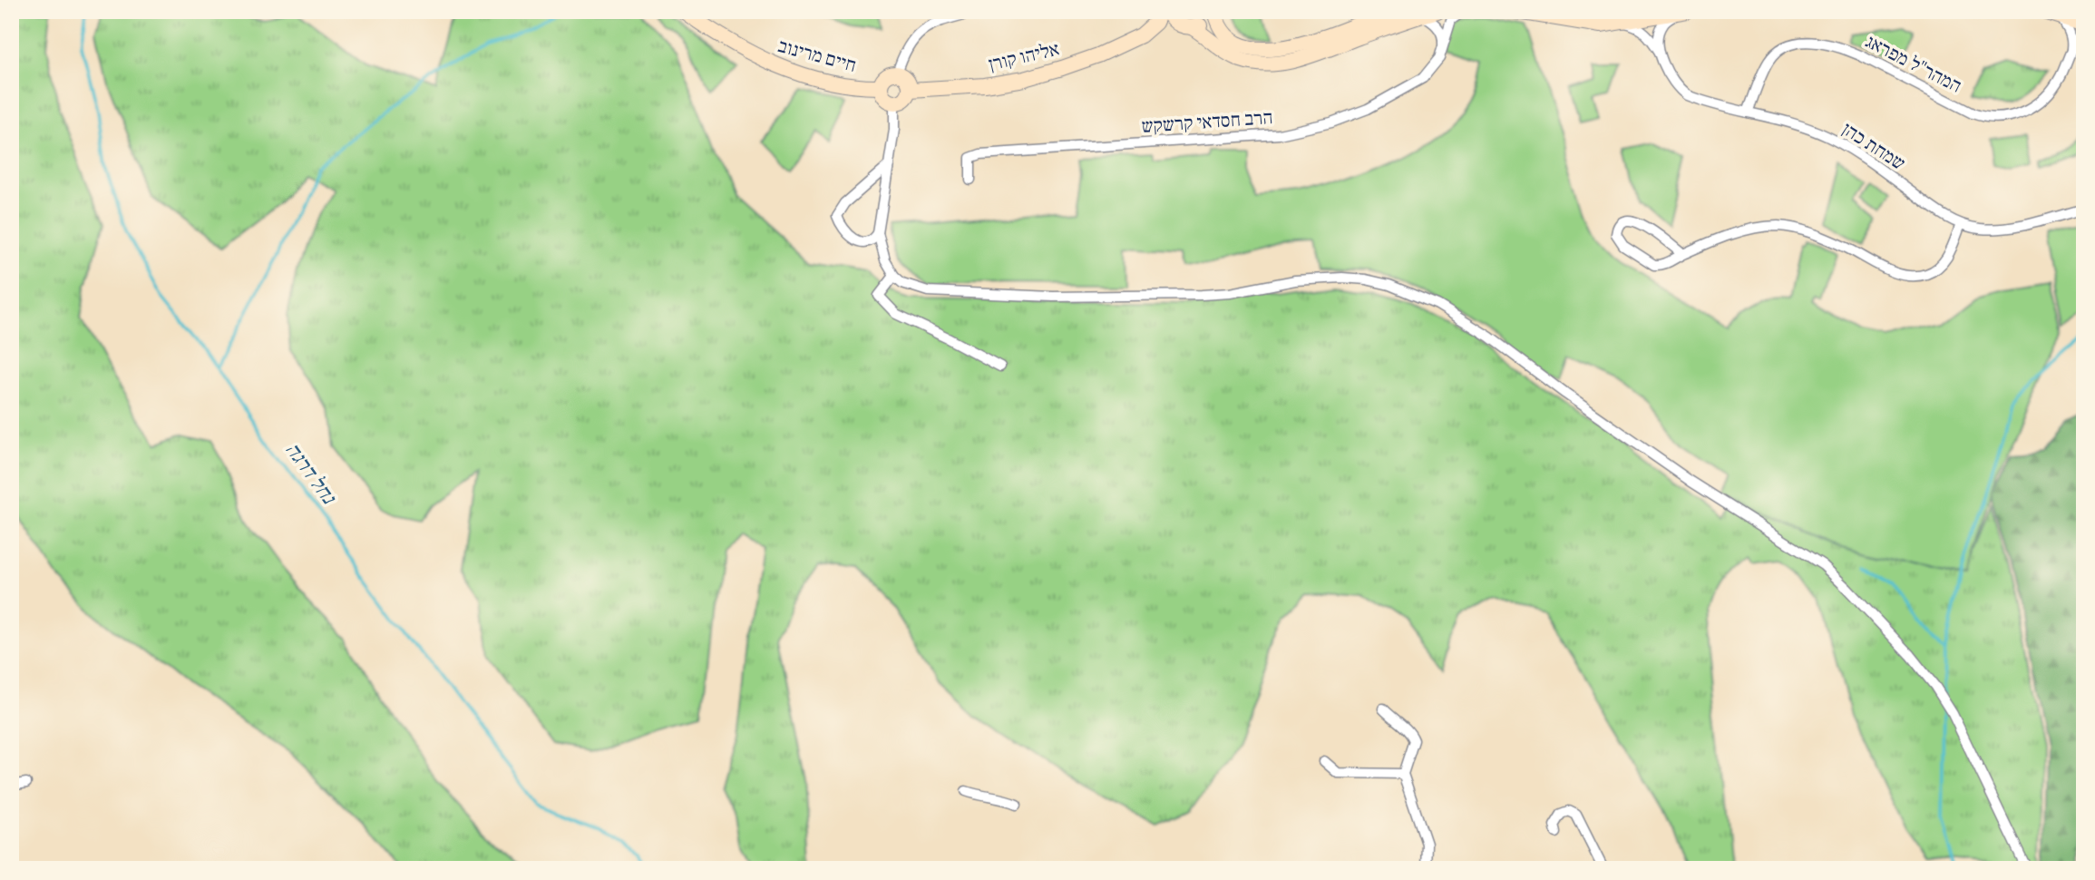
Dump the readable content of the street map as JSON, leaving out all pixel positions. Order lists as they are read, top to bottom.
{
  "streets": {
    "street": [
      "חיים מרינוב",
      "אליהו קורן",
      "המהר\"ל מפראג",
      "הרב חסדאי קרשקש",
      "שמחת כהן"
    ]
  },
  "crossings": [
    ["חיים מרינוב", "אליהו קורן"],
    ["המהר\"ל מפראג", "שמחת כהן"]
  ],
  "water": ["נחל דרגה"]
}
